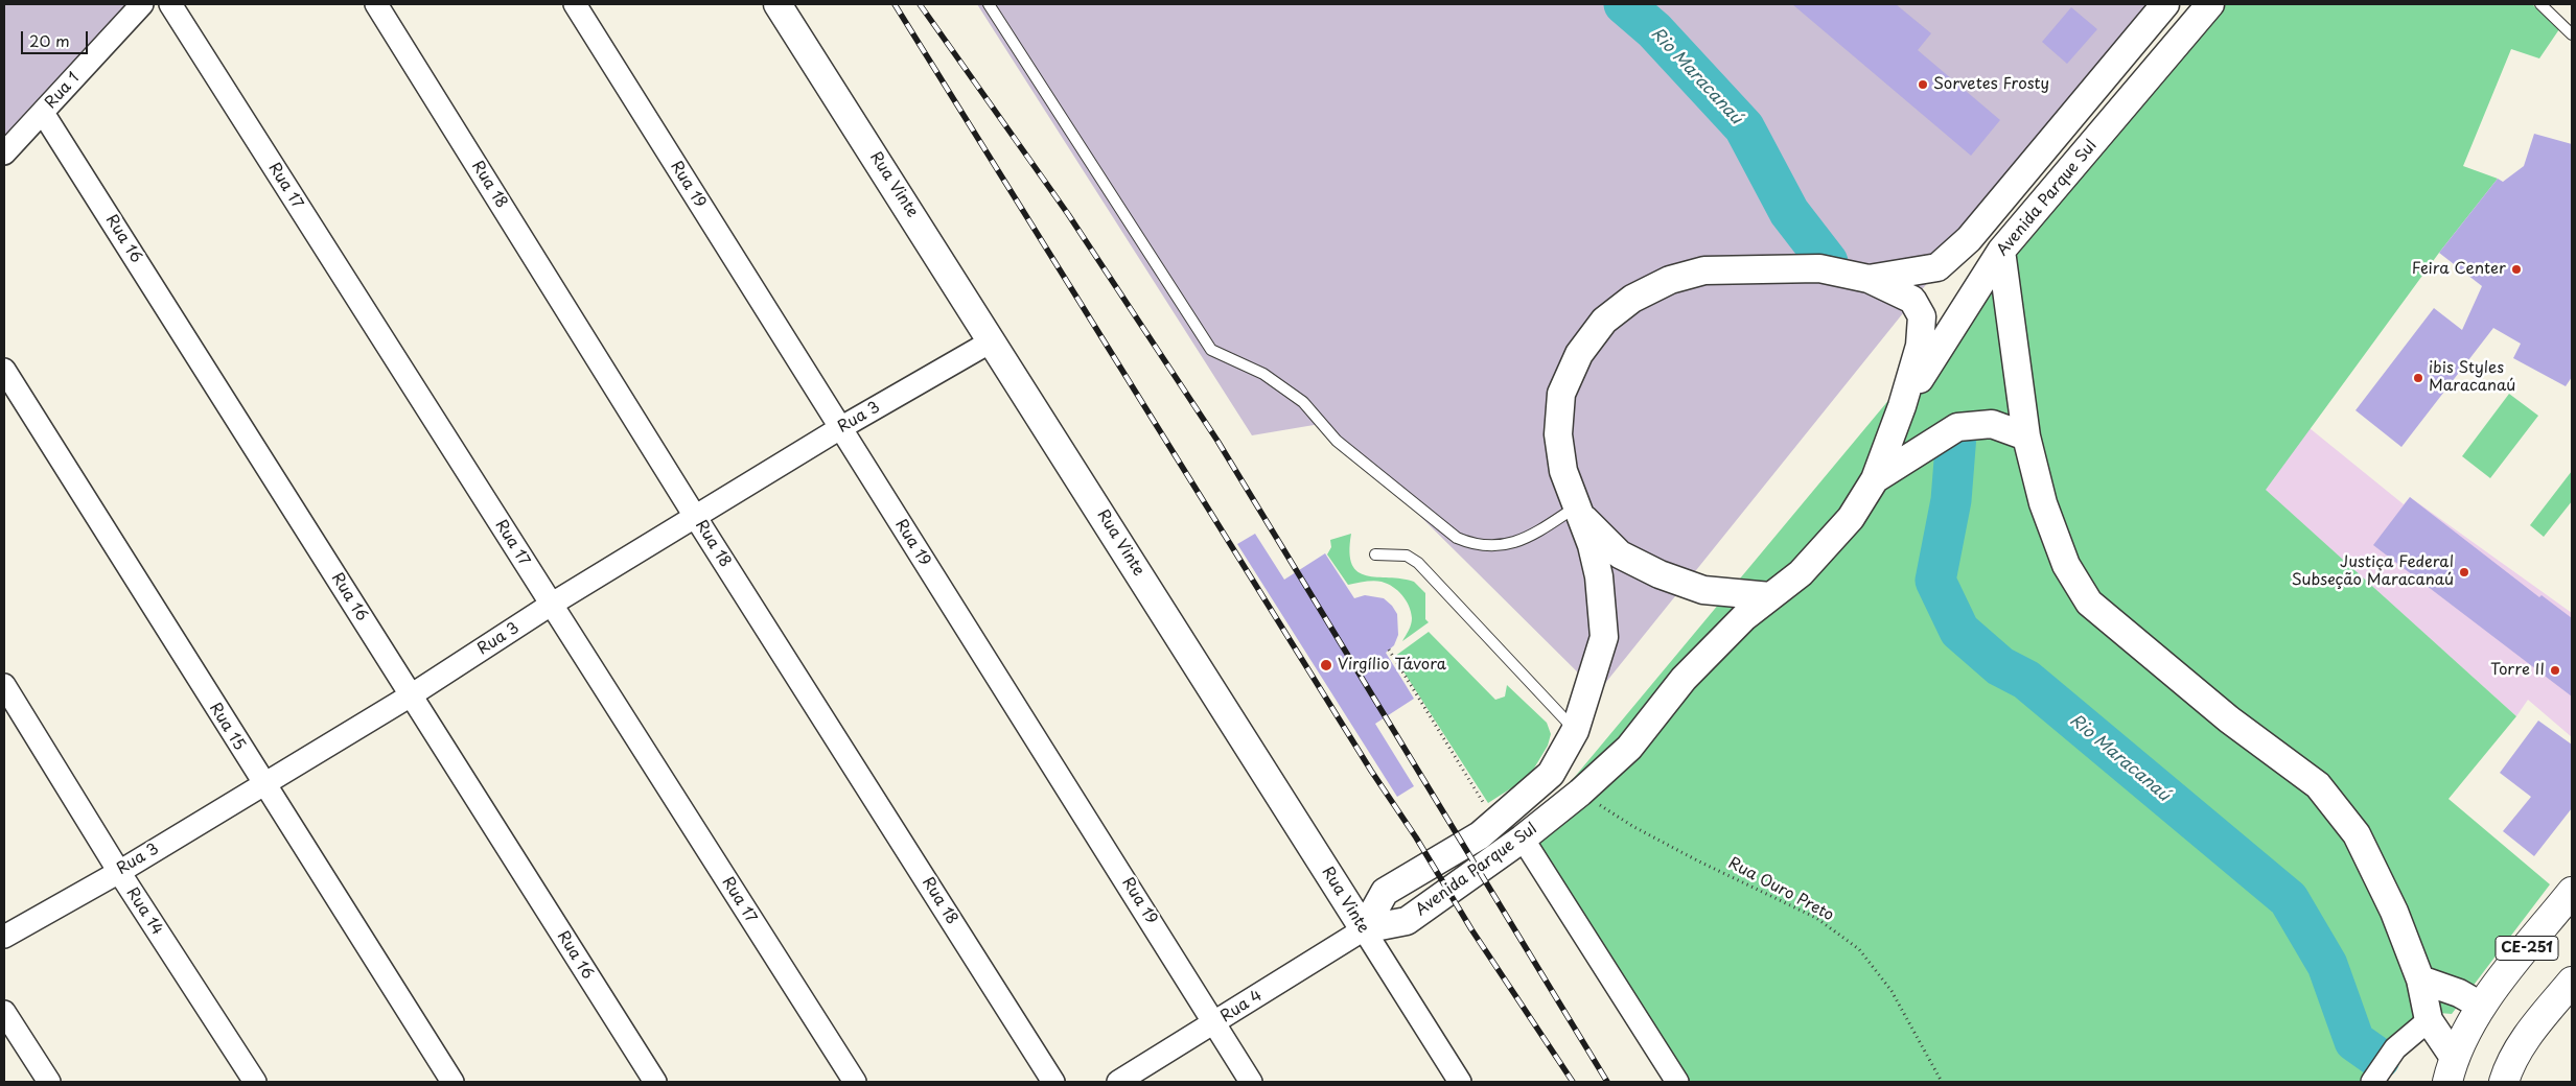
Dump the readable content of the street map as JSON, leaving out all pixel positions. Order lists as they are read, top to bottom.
{
  "streets": {
    "main road": ["CE-251"],
    "street": [
      "Rua 1",
      "Rua 18",
      "Rua 19",
      "Rua Vinte",
      "Rua 17",
      "Avenida Parque Sul",
      "Rua 16",
      "Rua 3",
      "Rua 15",
      "Rua 14",
      "Rua 4"
    ],
    "path": ["Rua Ouro Preto"]
  },
  "crossings": [
    ["Rua 1", "Rua 16"],
    ["Rua 18", "Rua 3"],
    ["Rua 19", "Rua 3"],
    ["Rua 19", "Rua 4"],
    ["Rua Vinte", "Avenida Parque Sul"],
    ["Rua Vinte", "Rua 3"],
    ["Rua Vinte", "Rua 4"],
    ["Rua 17", "Rua 3"],
    ["Avenida Parque Sul", "Rua Ouro Preto"],
    ["Avenida Parque Sul", "Rua 4"],
    ["Rua 16", "Rua 3"],
    ["Rua 3", "Rua 15"],
    ["Rua 3", "Rua 14"]
  ],
  "water": ["Rio Maracanaú"],
  "places": [
    "Sorvetes Frosty",
    "Feira Center",
    "ibis Styles Maracanaú",
    "Justiça Federal Subseção Maracanaú",
    "Virgílio Távora",
    "Torre II"
  ],
  "scale_bar": "20 m"
}
